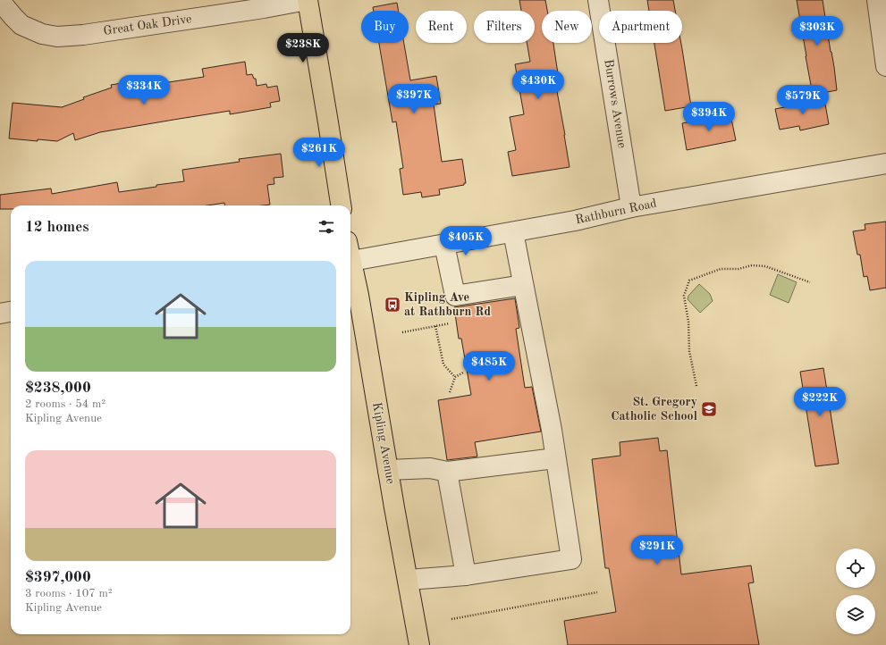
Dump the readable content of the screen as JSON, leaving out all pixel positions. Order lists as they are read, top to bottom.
{
  "streets": {
    "main road": ["Kipling Avenue"],
    "street": ["Great Oak Drive", "Burrows Avenue", "Rathburn Road"]
  },
  "crossings": [
    ["Burrows Avenue", "Rathburn Road"]
  ],
  "places": {
    "bus stop": ["Kipling Ave at Rathburn Rd"],
    "school or university": ["St. Gregory Catholic School"]
  },
  "page": {
    "chip": [
      "Buy",
      "Rent",
      "Filters",
      "New",
      "Apartment"
    ],
    "price": [
      "$303K",
      "$238K",
      "$430K",
      "$334K",
      "$397K",
      "$579K",
      "$394K",
      "$261K",
      "$405K",
      "$485K",
      "$222K",
      "$291K"
    ],
    "heading": "12 homes",
    "list": [
      {
        "name": "$238,000",
        "note": "2 rooms · 54 m² · Kipling Avenue"
      },
      {
        "name": "$397,000",
        "note": "3 rooms · 107 m² · Kipling Avenue"
      }
    ]
  }
}
